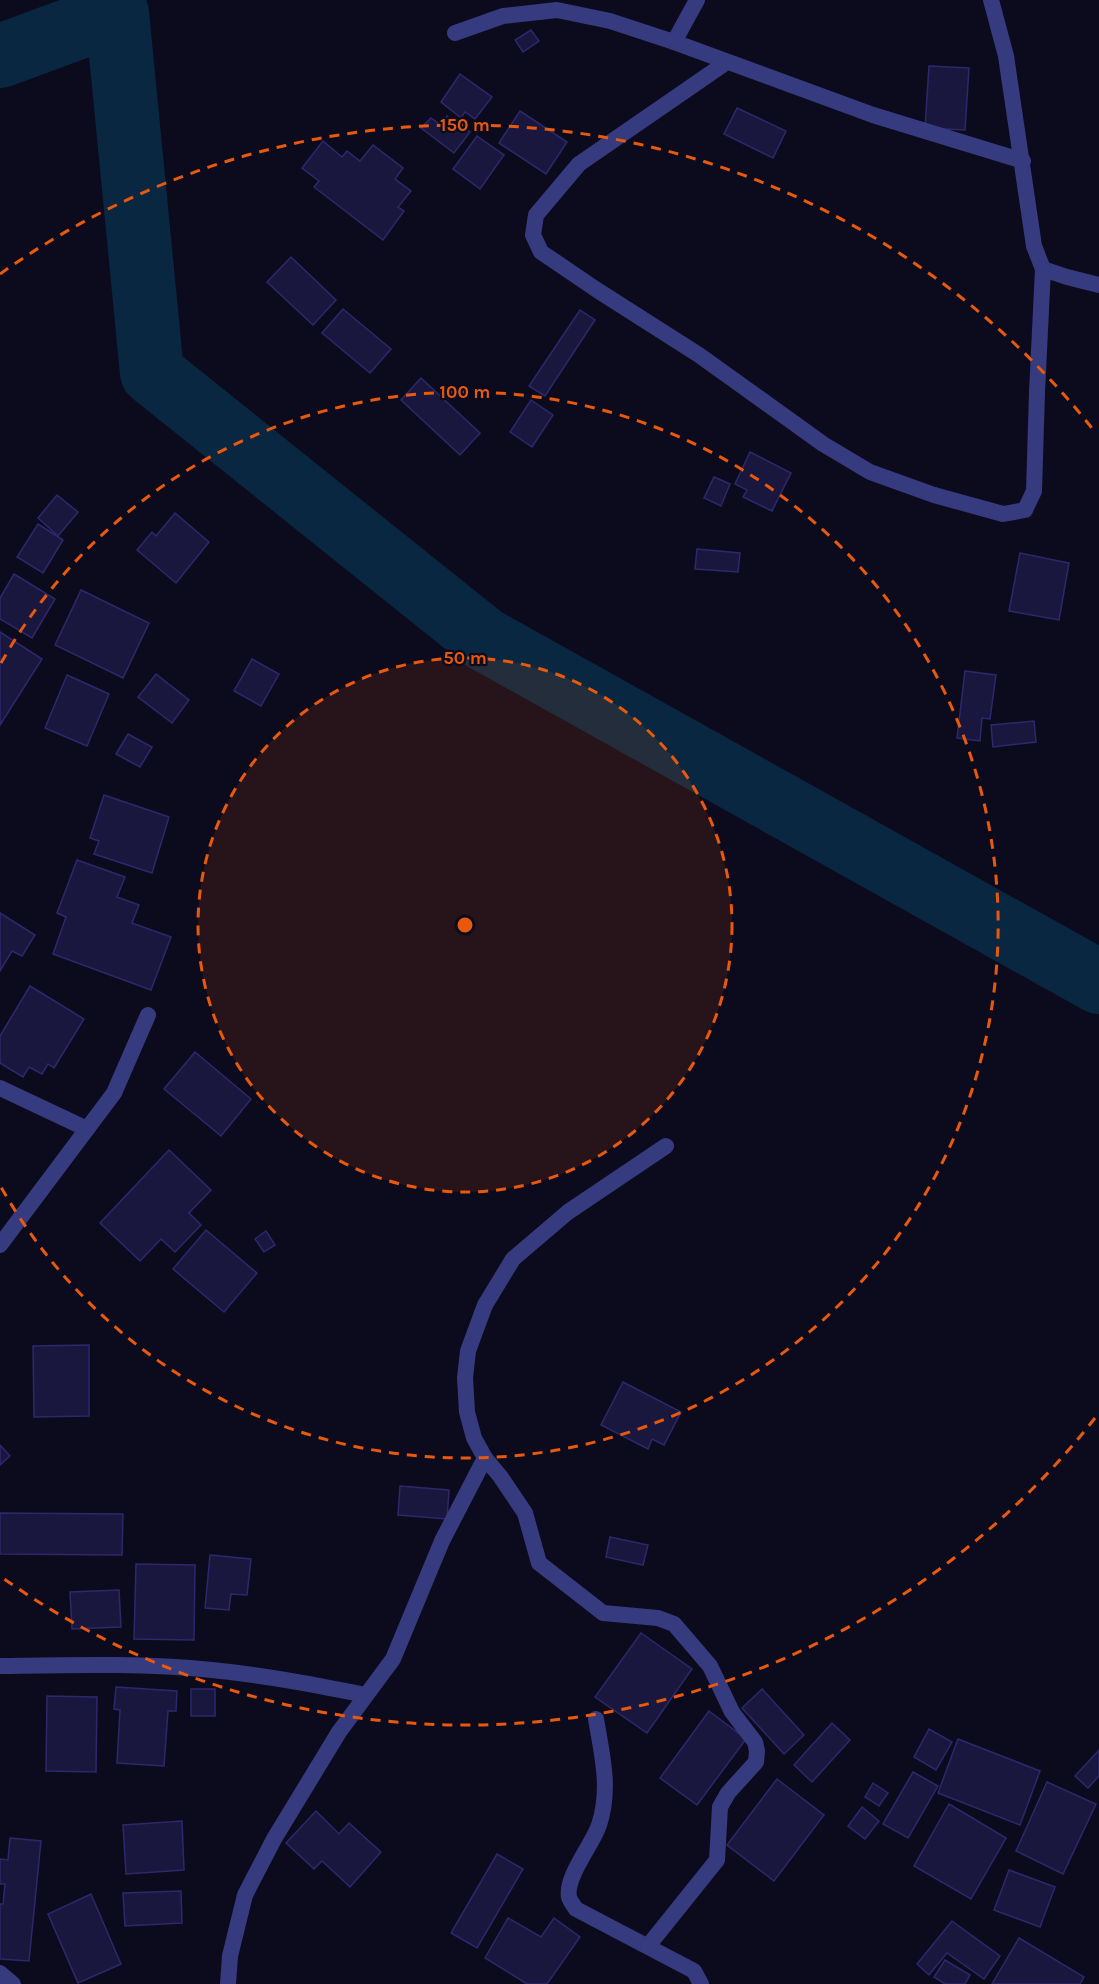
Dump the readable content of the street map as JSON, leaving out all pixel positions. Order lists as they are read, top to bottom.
{
  "rings": ["150 m", "100 m", "50 m"]
}
